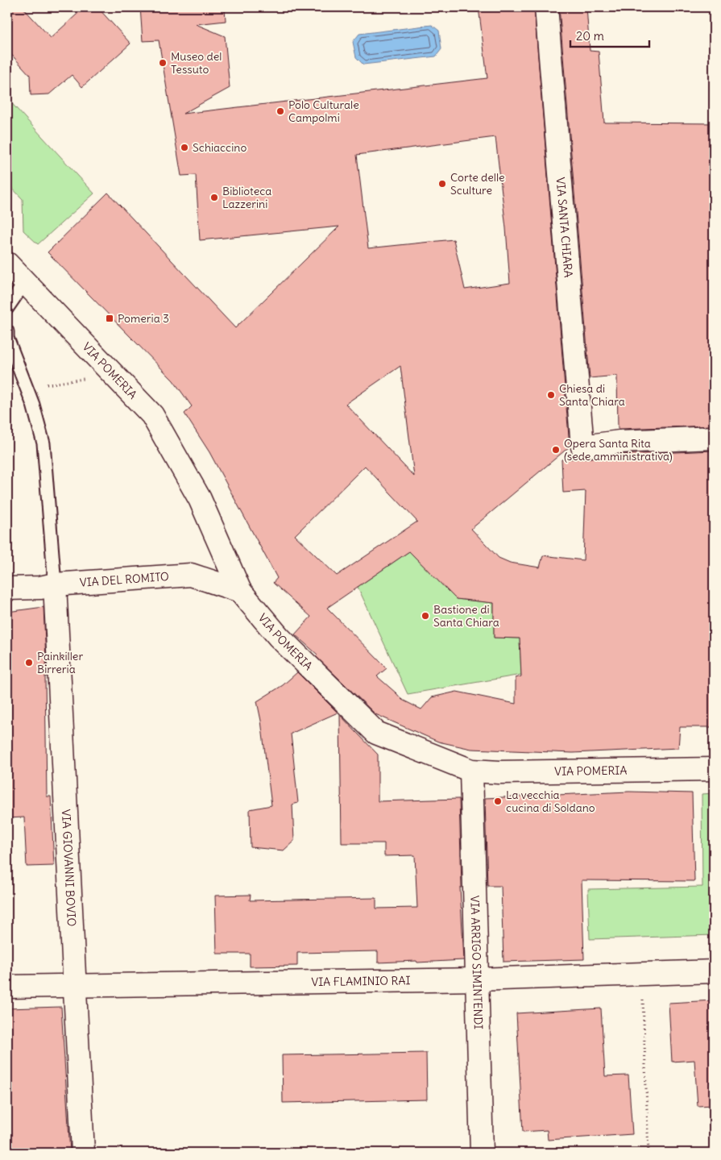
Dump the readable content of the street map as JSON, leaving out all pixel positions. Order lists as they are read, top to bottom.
{
  "streets": {
    "street": [
      "VIA SANTA CHIARA",
      "VIA POMERIA",
      "VIA DEL ROMITO",
      "VIA GIOVANNI BOVIO",
      "VIA ARRIGO SIMINTENDI",
      "VIA FLAMINIO RAI"
    ]
  },
  "crossings": [
    ["VIA POMERIA", "VIA DEL ROMITO"],
    ["VIA POMERIA", "VIA ARRIGO SIMINTENDI"],
    ["VIA DEL ROMITO", "VIA GIOVANNI BOVIO"],
    ["VIA GIOVANNI BOVIO", "VIA FLAMINIO RAI"],
    ["VIA ARRIGO SIMINTENDI", "VIA FLAMINIO RAI"]
  ],
  "places": {
    "other": [
      "Museo del Tessuto",
      "Polo Culturale Campolmi",
      "Schiaccino",
      "Corte delle Sculture",
      "Biblioteca Lazzerini",
      "Chiesa di Santa Chiara",
      "Opera Santa Rita (sede amministrativa)",
      "Bastione di Santa Chiara",
      "Painkiller Birreria",
      "La vecchia cucina di Soldano"
    ],
    "transit": ["Pomeria 3"]
  },
  "scale_bar": "20 m"
}
